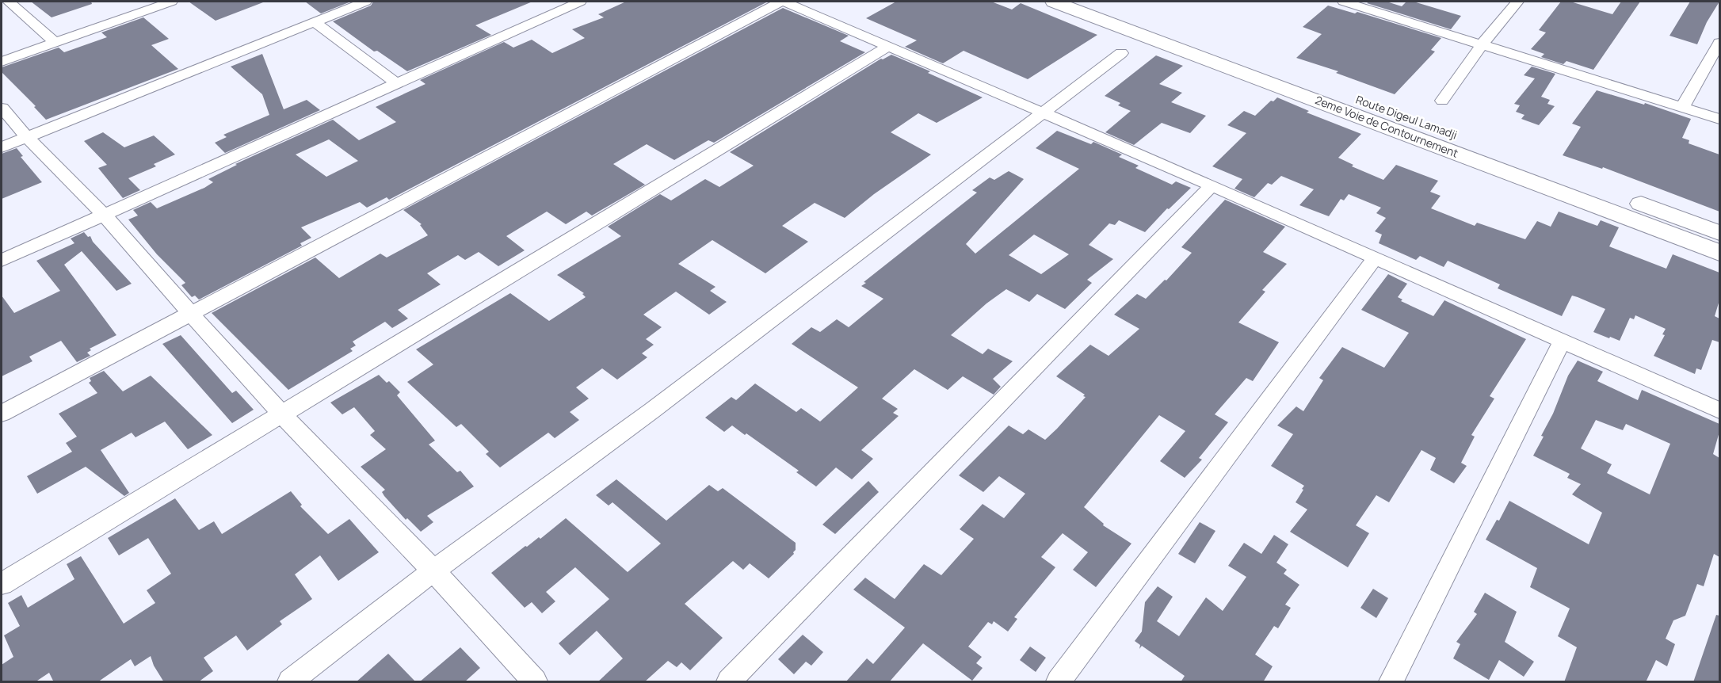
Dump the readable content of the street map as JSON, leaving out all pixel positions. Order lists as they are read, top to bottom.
{
  "streets": {
    "main road": ["Route Digeul Lamadji", "2eme Voie de Contournement"]
  }
}
